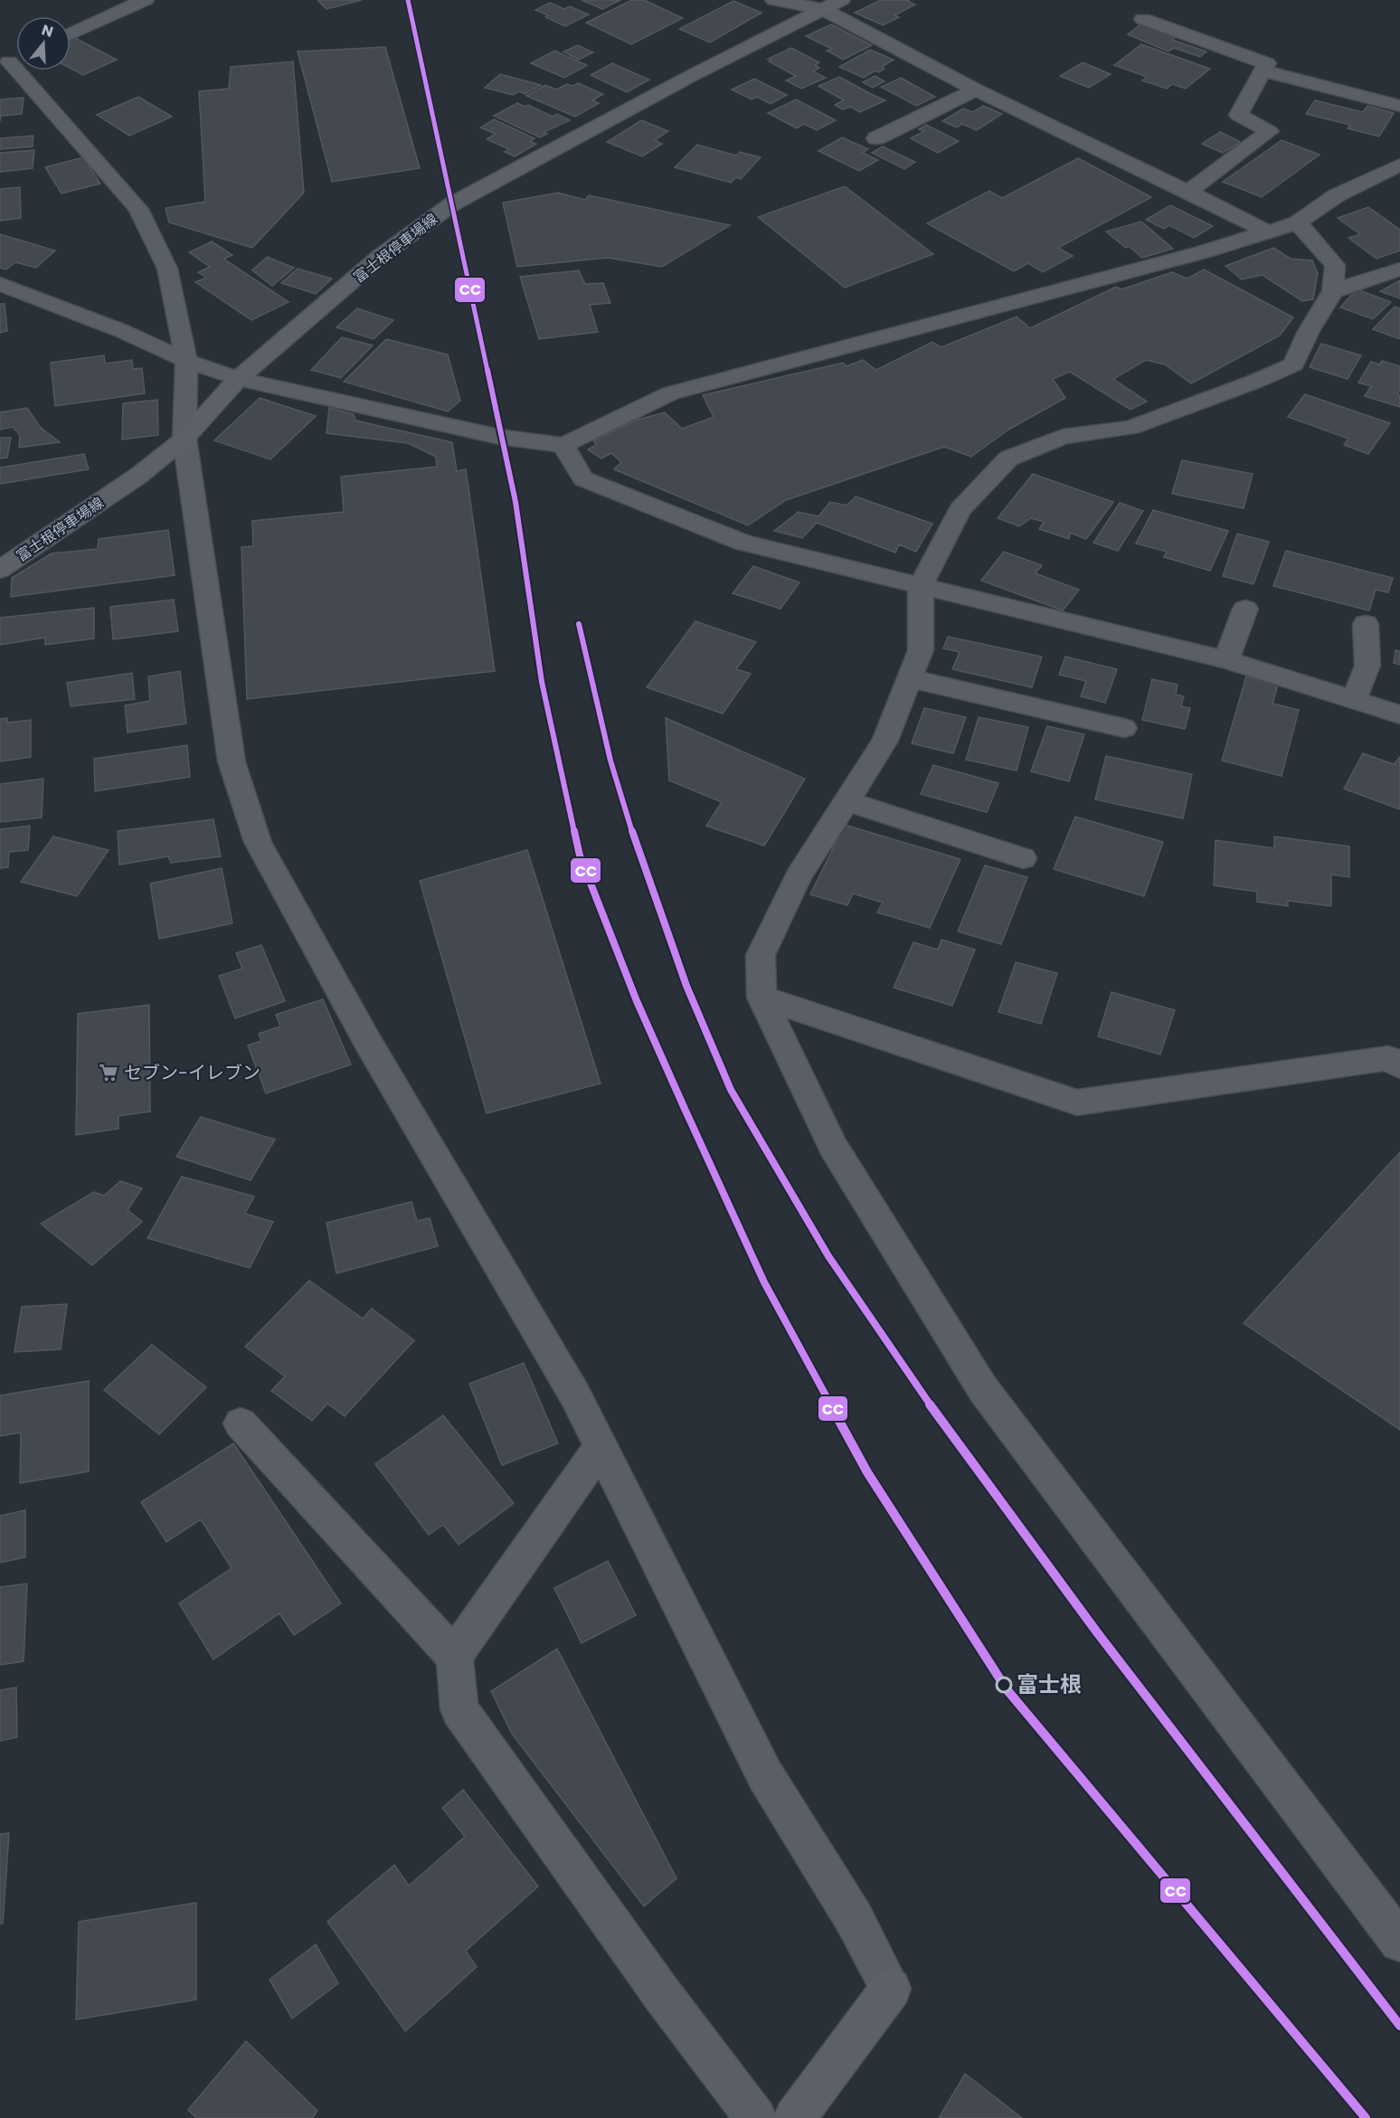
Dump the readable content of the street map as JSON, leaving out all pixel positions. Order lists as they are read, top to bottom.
{
  "streets": {
    "main road": ["富士根停車場線"]
  },
  "places": {
    "supermarket": ["セブン-イレブン"],
    "other": ["富士根"]
  },
  "lines": ["transit line CC"],
  "north": "top"
}
